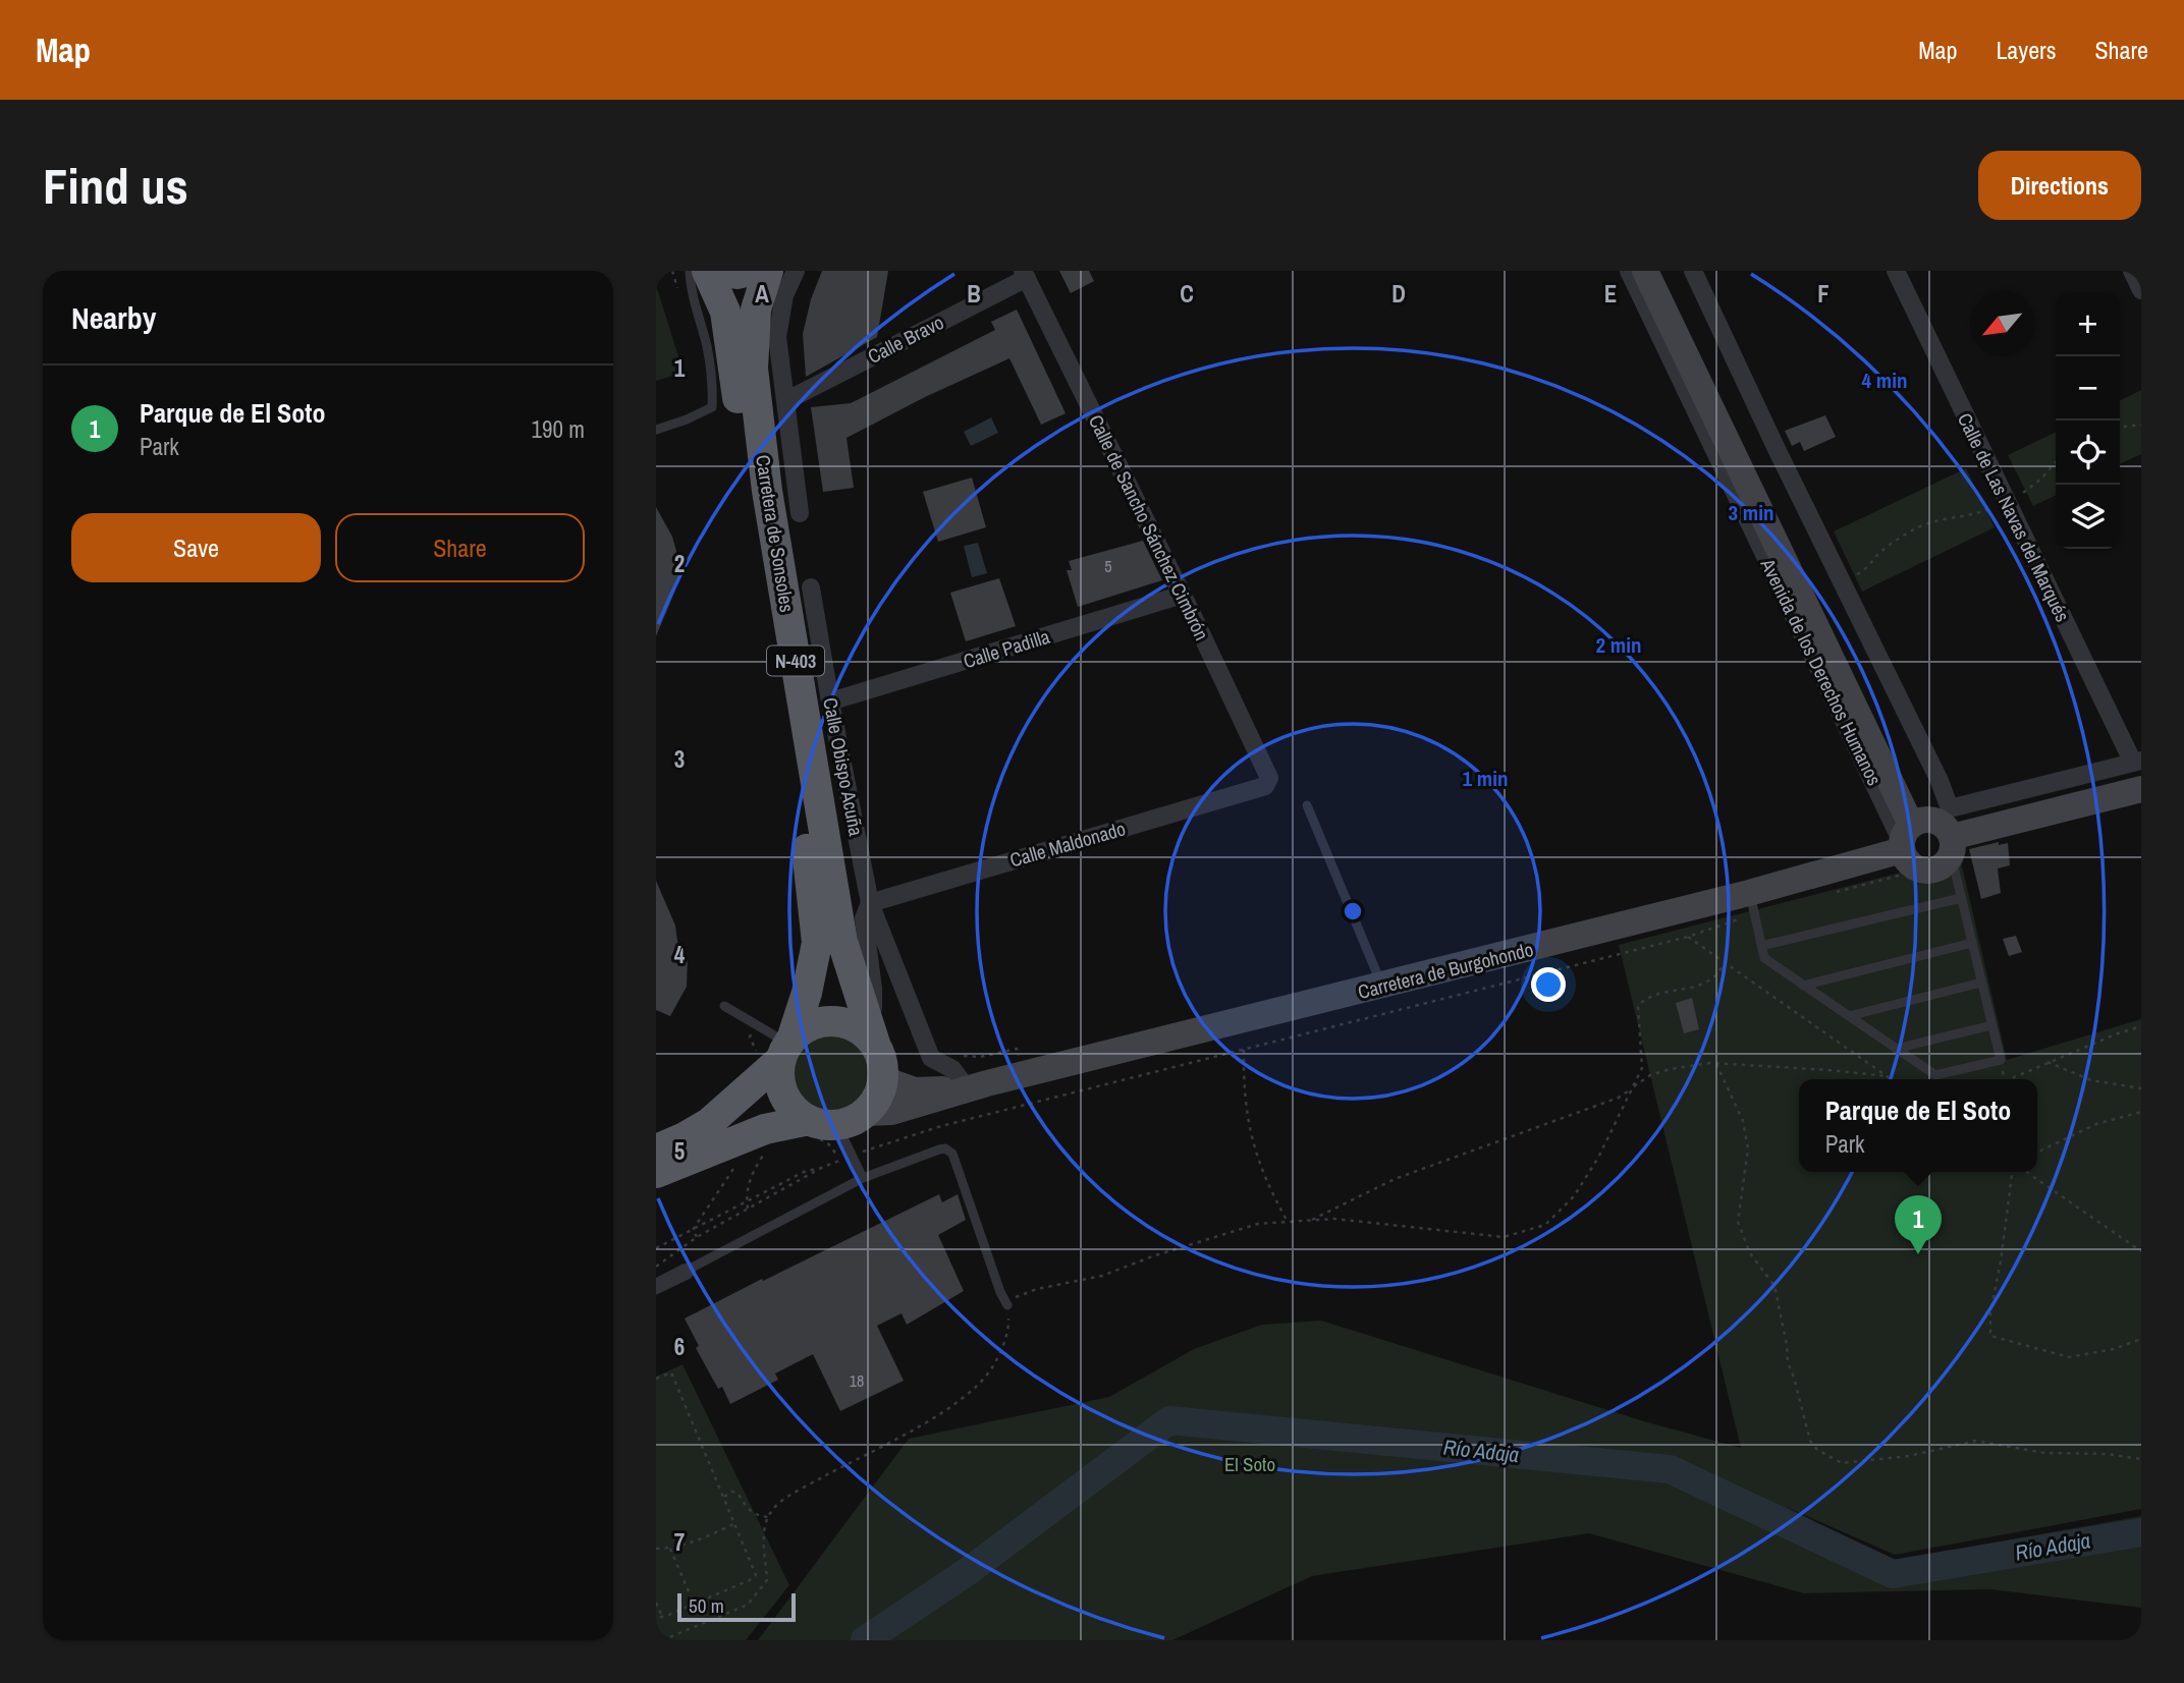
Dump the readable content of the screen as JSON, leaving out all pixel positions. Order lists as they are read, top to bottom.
{
  "streets": {
    "highway": ["Carretera de Sonsoles", "N-403"],
    "main road": ["Avenida de los Derechos Humanos", "Carretera de Burgohondo"],
    "street": [
      "Calle Bravo",
      "Calle de Las Navas del Marqués",
      "Calle de Sancho Sánchez Cimbrón",
      "Calle Padilla",
      "Calle Obispo Acuña",
      "Calle Maldonado"
    ]
  },
  "crossings": [
    ["Calle Bravo", "Calle de Sancho Sánchez Cimbrón"],
    ["Calle de Las Navas del Marqués", "Carretera de Burgohondo"],
    ["Calle de Sancho Sánchez Cimbrón", "Calle Padilla"],
    ["Calle de Sancho Sánchez Cimbrón", "Calle Maldonado"],
    ["Carretera de Sonsoles", "N-403"],
    ["Carretera de Sonsoles", "Calle Obispo Acuña"],
    ["Carretera de Sonsoles", "Carretera de Burgohondo"],
    ["Calle Padilla", "Calle Obispo Acuña"],
    ["N-403", "Calle Obispo Acuña"],
    ["N-403", "Carretera de Burgohondo"],
    ["Avenida de los Derechos Humanos", "Carretera de Burgohondo"],
    ["Calle Obispo Acuña", "Calle Maldonado"],
    ["Calle Obispo Acuña", "Carretera de Burgohondo"]
  ],
  "water": ["Río Adaja"],
  "parks": ["El Soto"],
  "house_numbers": ["5", "18"],
  "scale_bar": "50 m",
  "north": "bottom left",
  "page": {
    "header": "Map",
    "nav": ["Map", "Layers", "Share"],
    "buttons": [
      "Directions",
      ["Save", "Share"]
    ],
    "title": "Find us",
    "heading": "Nearby",
    "map_buttons": ["+", "−"],
    "list": [
      {
        "mark": "1",
        "name": "Parque de El Soto",
        "note": "Park",
        "value": "190 m"
      }
    ],
    "popup": ["Parque de El Soto", "Park"],
    "pins": "1",
    "scale": "50 m"
  },
  "grid": {
    "columns": [
      "A",
      "B",
      "C",
      "D",
      "E",
      "F"
    ],
    "rows": [
      "1",
      "2",
      "3",
      "4",
      "5",
      "6",
      "7"
    ]
  },
  "rings": [
    "4 min",
    "3 min",
    "2 min",
    "1 min"
  ]
}
